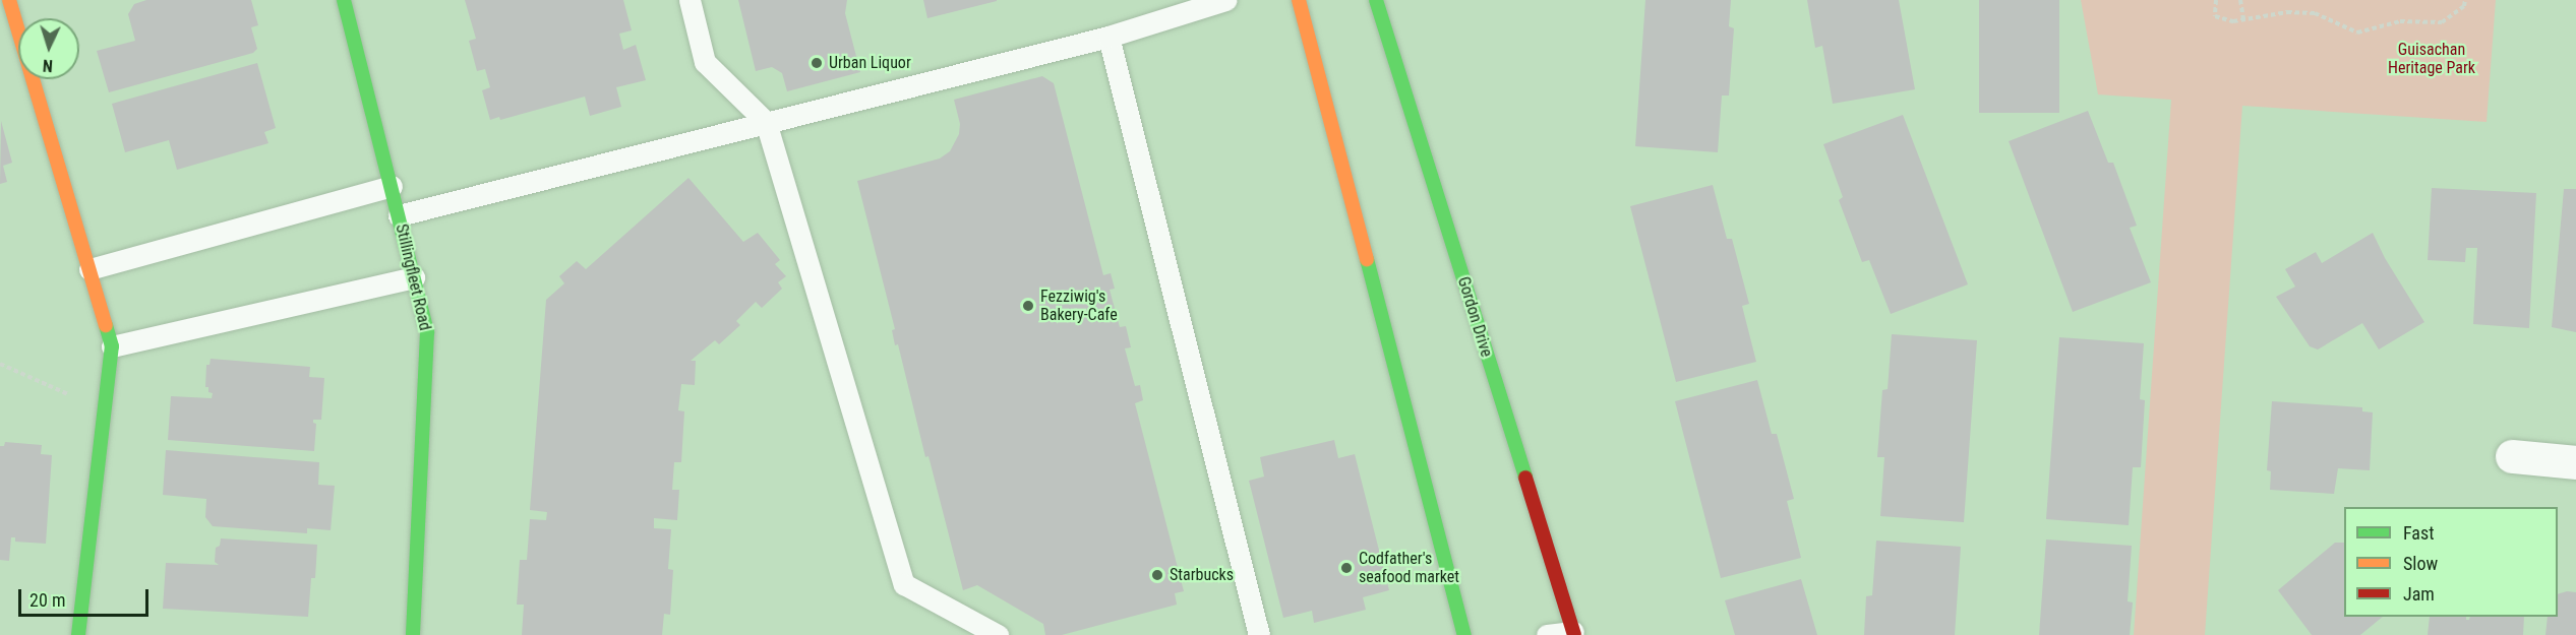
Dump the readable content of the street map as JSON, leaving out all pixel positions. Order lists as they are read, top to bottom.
{
  "streets": {
    "street": ["Stillingfleet Road", "Gordon Drive"]
  },
  "parks": ["Guisachan Heritage Park"],
  "places": [
    "Urban Liquor",
    "Fezziwig's Bakery-Cafe",
    "Codfather's seafood market",
    "Starbucks"
  ],
  "legend": ["Fast", "Slow", "Jam"],
  "scale_bar": "20 m",
  "north": "bottom"
}
